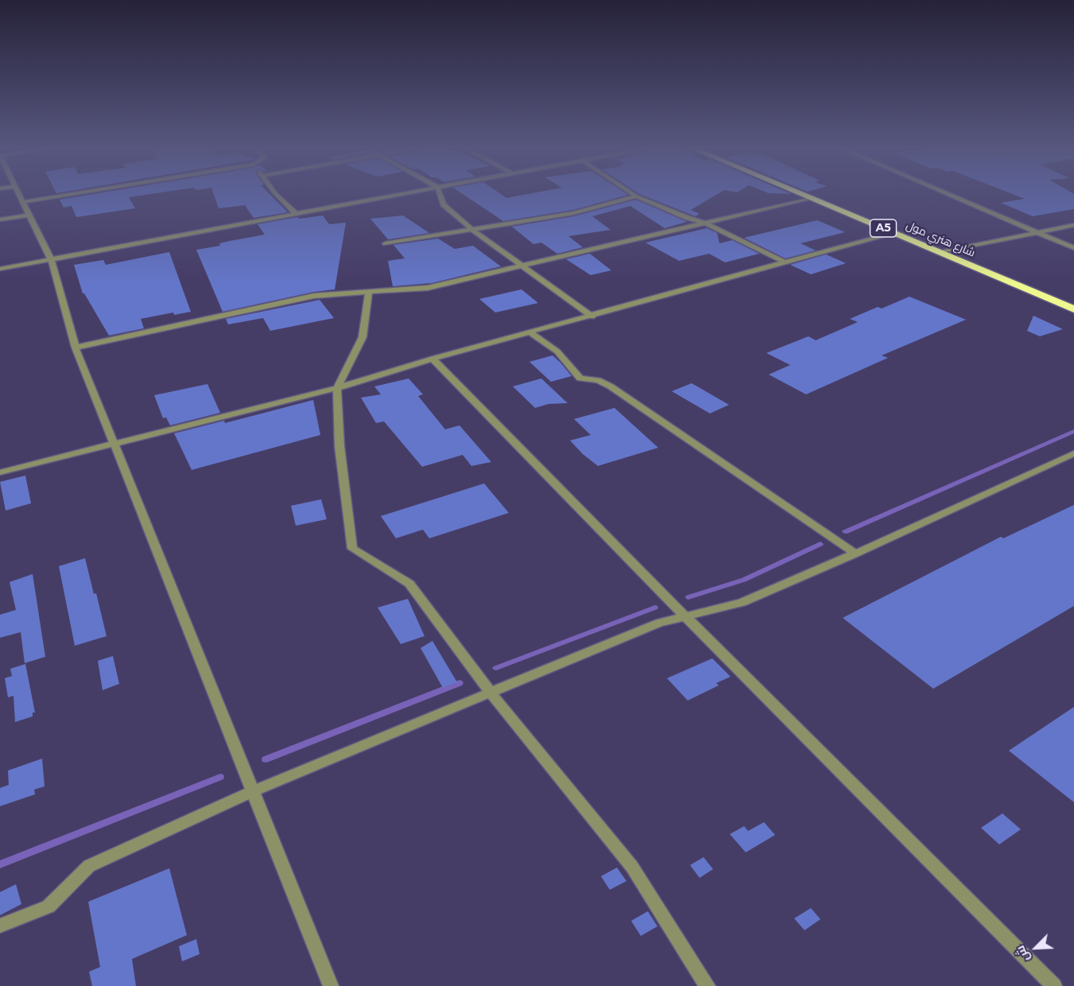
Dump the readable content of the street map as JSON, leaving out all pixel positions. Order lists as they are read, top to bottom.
{
  "streets": {
    "highway": ["A5", "شارع هنري مول"]
  },
  "north": "bottom left"
}
